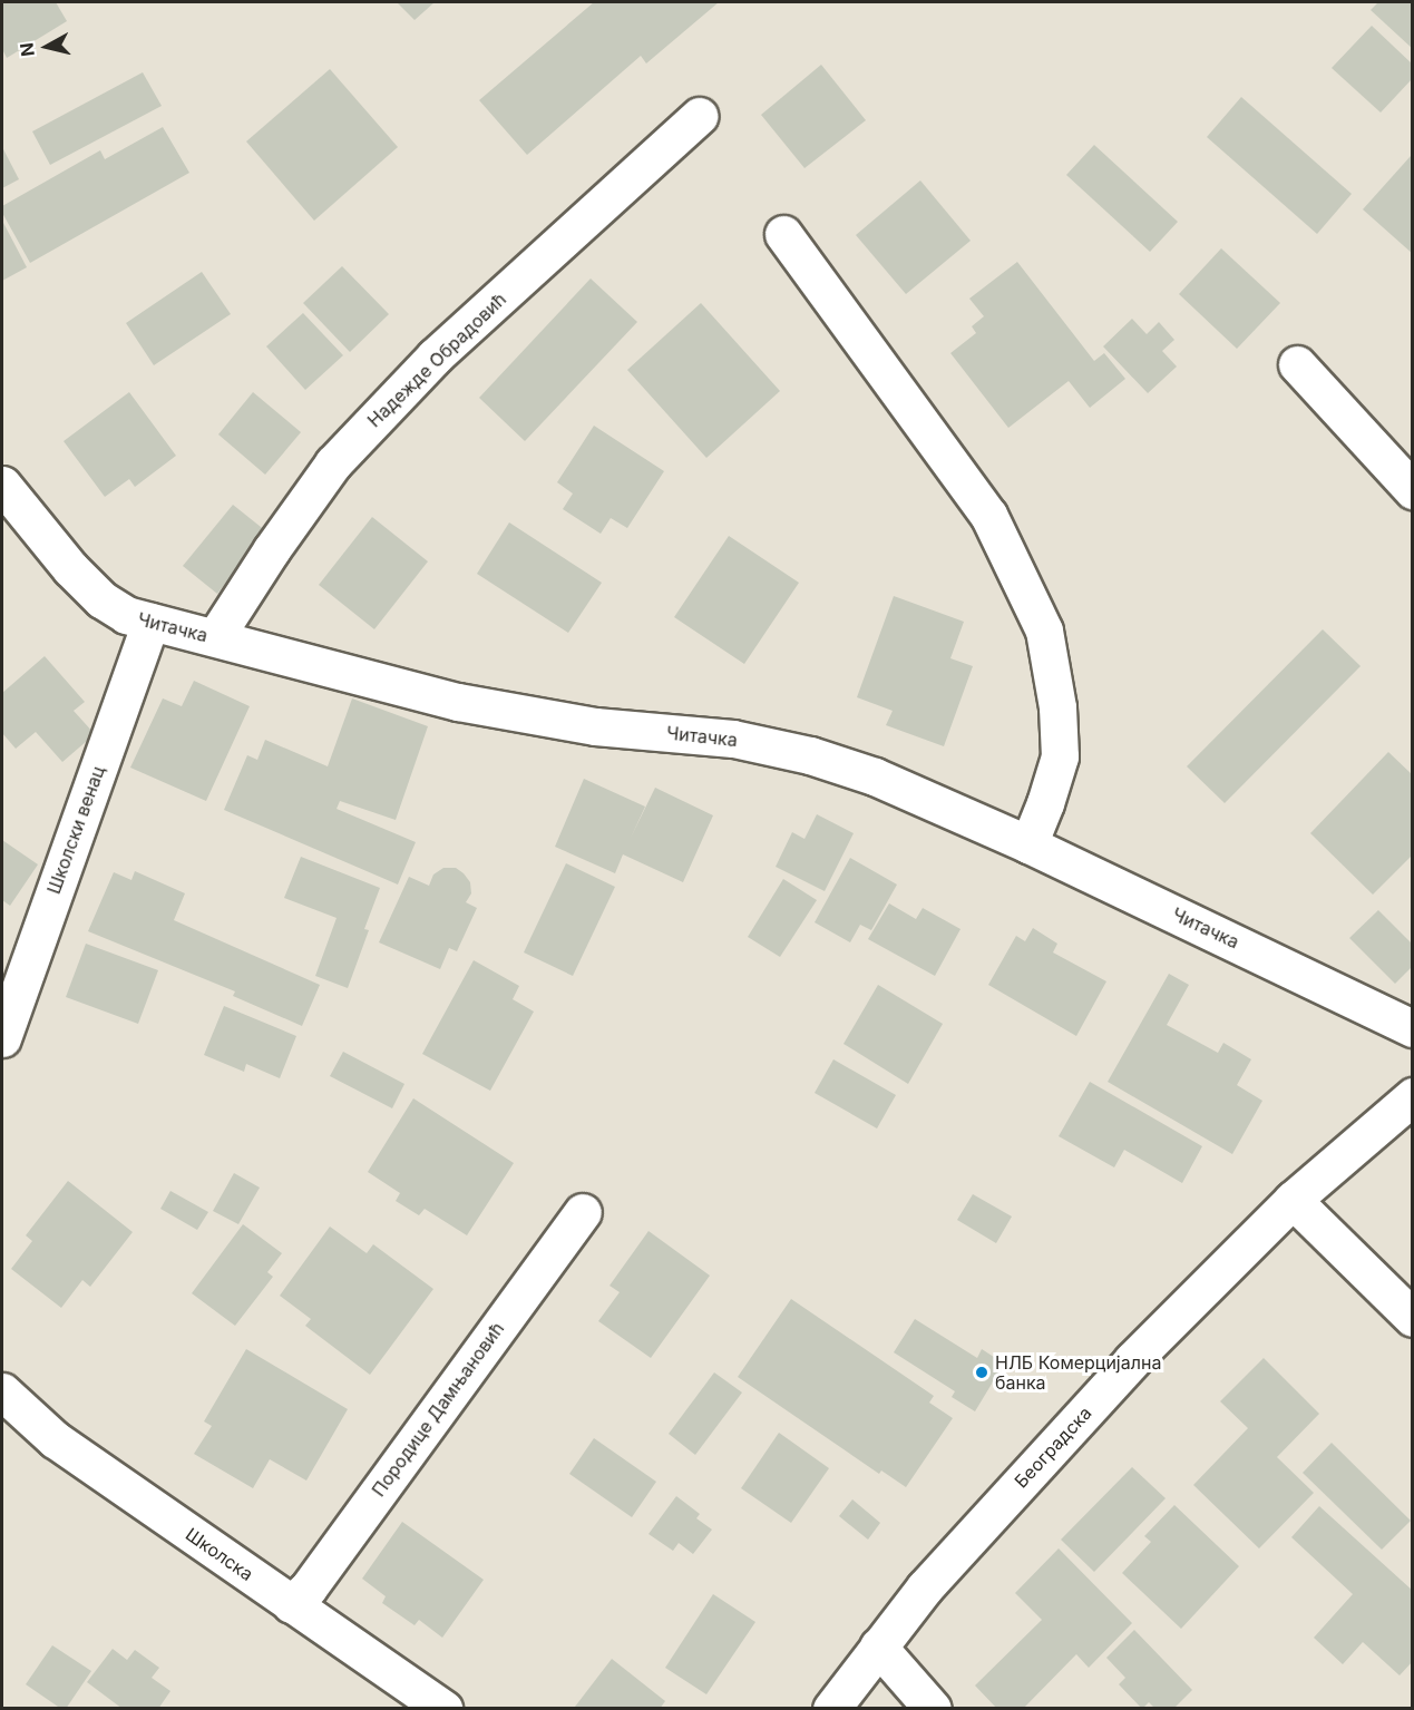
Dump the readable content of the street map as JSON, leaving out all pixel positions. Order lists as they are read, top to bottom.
{
  "streets": {
    "street": [
      "Надежде Обрадовић",
      "Читачка",
      "Школски венац",
      "Породице Дамњановић",
      "Београдска",
      "Школска"
    ]
  },
  "crossings": [
    ["Надежде Обрадовић", "Читачка"],
    ["Читачка", "Школски венац"],
    ["Породице Дамњановић", "Школска"]
  ],
  "places": ["НЛБ Комерцијална банка"],
  "north": "left"
}
